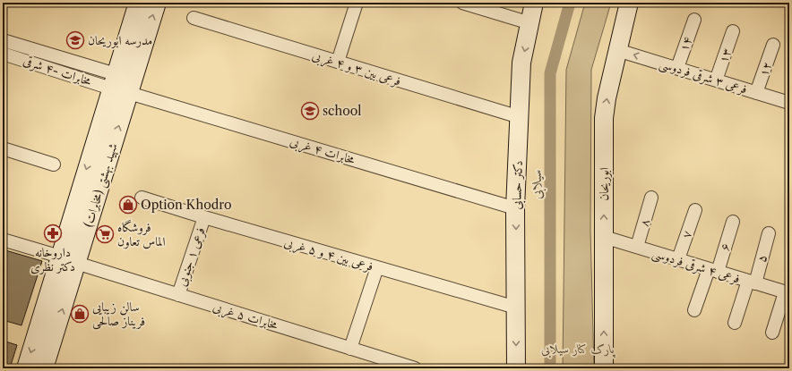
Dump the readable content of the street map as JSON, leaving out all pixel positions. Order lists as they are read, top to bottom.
{
  "streets": {
    "main road": ["ابوریحان", "شهید بهشتی (مخابرات)", "دکتر حسابی"],
    "street": [
      "۱۴",
      "۱۳",
      "فرعی بین ۳ و ۴ غربی",
      "۱۲",
      "مخابرات -۴ شرقی",
      "فرعی ۳ شرقی فردوسی",
      "مخابرات ۴ غربی",
      "۸",
      "۷",
      "۶",
      "فرعی بین ۴ و ۵ غربی",
      "فرعی ۱ جنوبی",
      "۵",
      "فرعی ۴ شرقی فردوسی",
      "مخابرات ۵ غربی"
    ]
  },
  "crossings": [
    ["۱۴", "فرعی ۳ شرقی فردوسی"],
    ["۱۳", "فرعی ۳ شرقی فردوسی"],
    ["فرعی بین ۳ و ۴ غربی", "دکتر حسابی"],
    ["۱۲", "فرعی ۳ شرقی فردوسی"],
    ["مخابرات -۴ شرقی", "شهید بهشتی (مخابرات)"],
    ["فرعی ۳ شرقی فردوسی", "ابوریحان"],
    ["مخابرات ۴ غربی", "شهید بهشتی (مخابرات)"],
    ["مخابرات ۴ غربی", "دکتر حسابی"],
    ["ابوریحان", "فرعی ۴ شرقی فردوسی"],
    ["شهید بهشتی (مخابرات)", "مخابرات ۵ غربی"],
    ["دکتر حسابی", "فرعی بین ۴ و ۵ غربی"],
    ["۸", "فرعی ۴ شرقی فردوسی"],
    ["۷", "فرعی ۴ شرقی فردوسی"],
    ["۶", "فرعی ۴ شرقی فردوسی"],
    ["فرعی بین ۴ و ۵ غربی", "فرعی ۱ جنوبی"],
    ["فرعی ۱ جنوبی", "مخابرات ۵ غربی"],
    ["۵", "فرعی ۴ شرقی فردوسی"]
  ],
  "one_way": ["ابوریحان", "دکتر حسابی"],
  "water": ["سیلابی"],
  "parks": ["پارک کنار سیلابی"],
  "places": {
    "school or university": ["مدرسه ابوریحان", "school"],
    "shop": ["Option Khodro", "سالن زیبایی فریناز صالحی"],
    "pharmacy": ["داروخانه دکتر نظری"],
    "supermarket": ["فروشگاه الماس تعاون"]
  }
}
